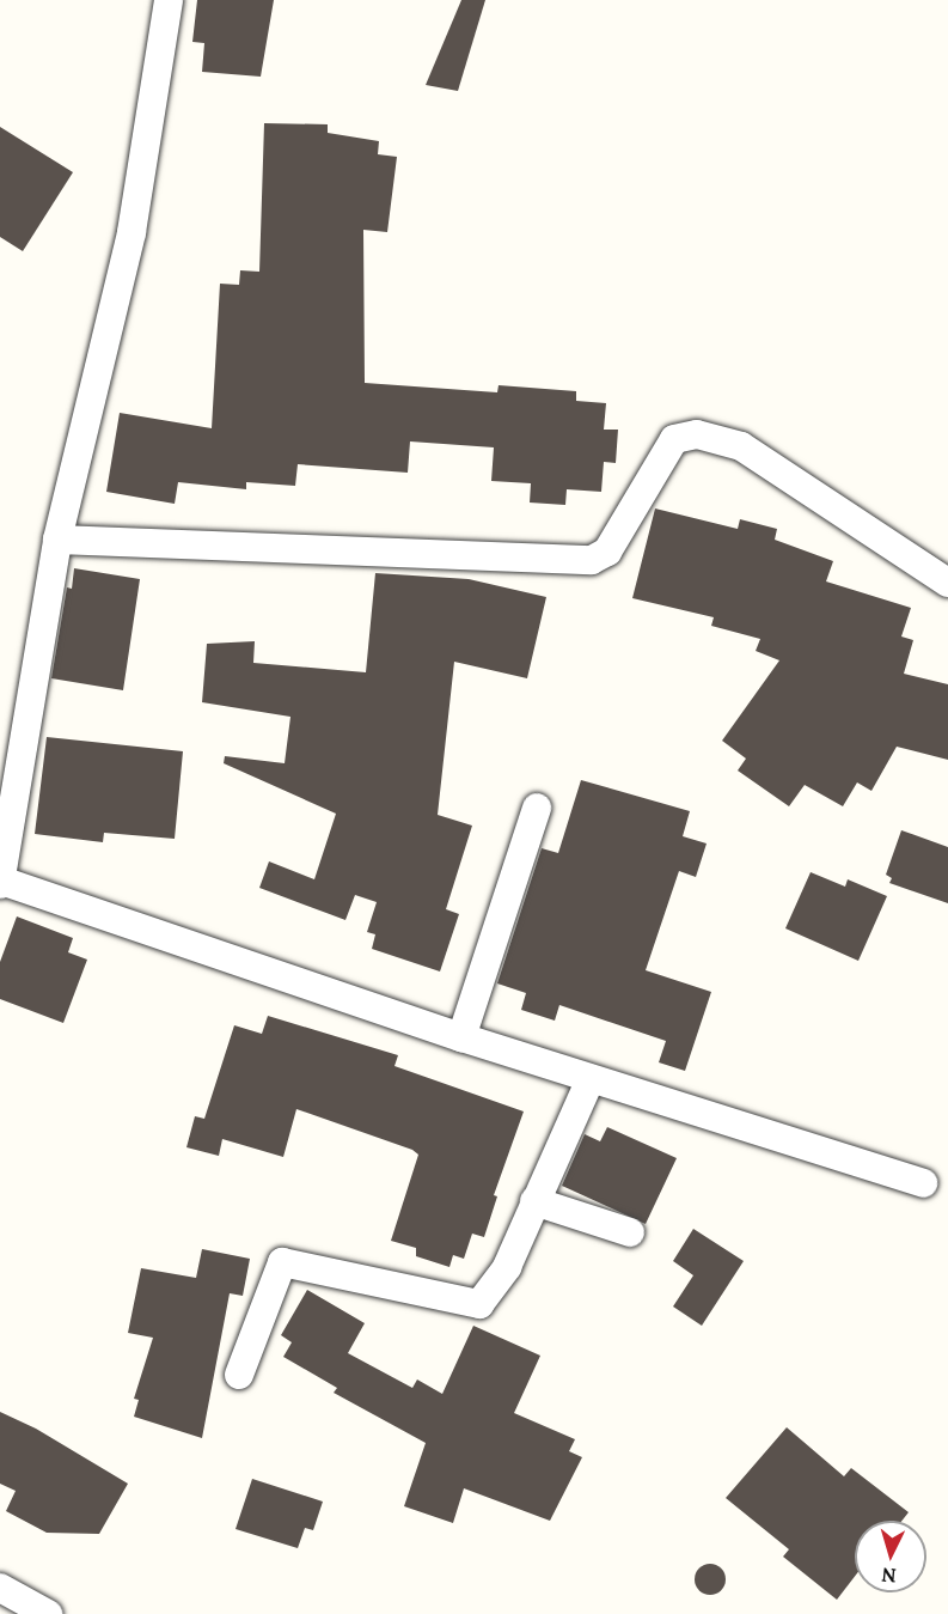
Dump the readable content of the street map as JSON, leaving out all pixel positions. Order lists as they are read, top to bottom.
{
  "north": "bottom"
}
